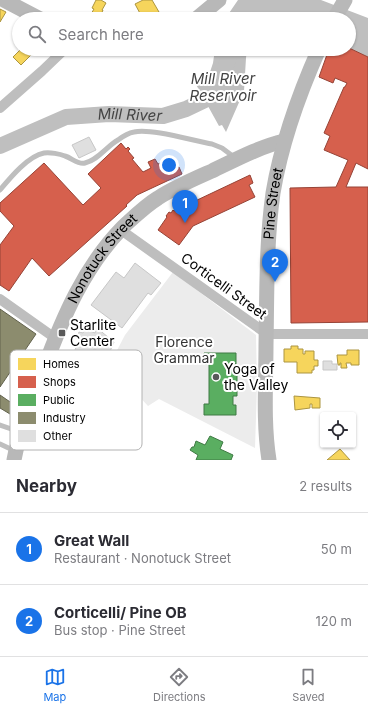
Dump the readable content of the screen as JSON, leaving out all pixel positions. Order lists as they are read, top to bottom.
{
  "streets": {
    "main road": ["Pine Street", "Nonotuck Street"],
    "street": ["Corticelli Street"]
  },
  "crossings": [
    ["Pine Street", "Nonotuck Street"],
    ["Pine Street", "Corticelli Street"],
    ["Nonotuck Street", "Corticelli Street"]
  ],
  "water": ["Mill River Reservoir", "Mill River"],
  "parks": ["Florence Grammar"],
  "places": {
    "transit": ["Starlite Center"],
    "other": ["Yoga of the Valley"]
  },
  "legend": [
    "Homes",
    "Shops",
    "Public",
    "Industry",
    "Other"
  ],
  "page": {
    "search": "Search here",
    "pins": ["1", "2"],
    "heading": ["Nearby", "2 results"],
    "list": [
      {
        "mark": "1",
        "name": "Great Wall",
        "note": "Restaurant · Nonotuck Street",
        "value": "50 m"
      },
      {
        "mark": "2",
        "name": "Corticelli/ Pine OB",
        "note": "Bus stop · Pine Street",
        "value": "120 m"
      }
    ],
    "nav": ["Map", "Directions", "Saved"]
  }
}
